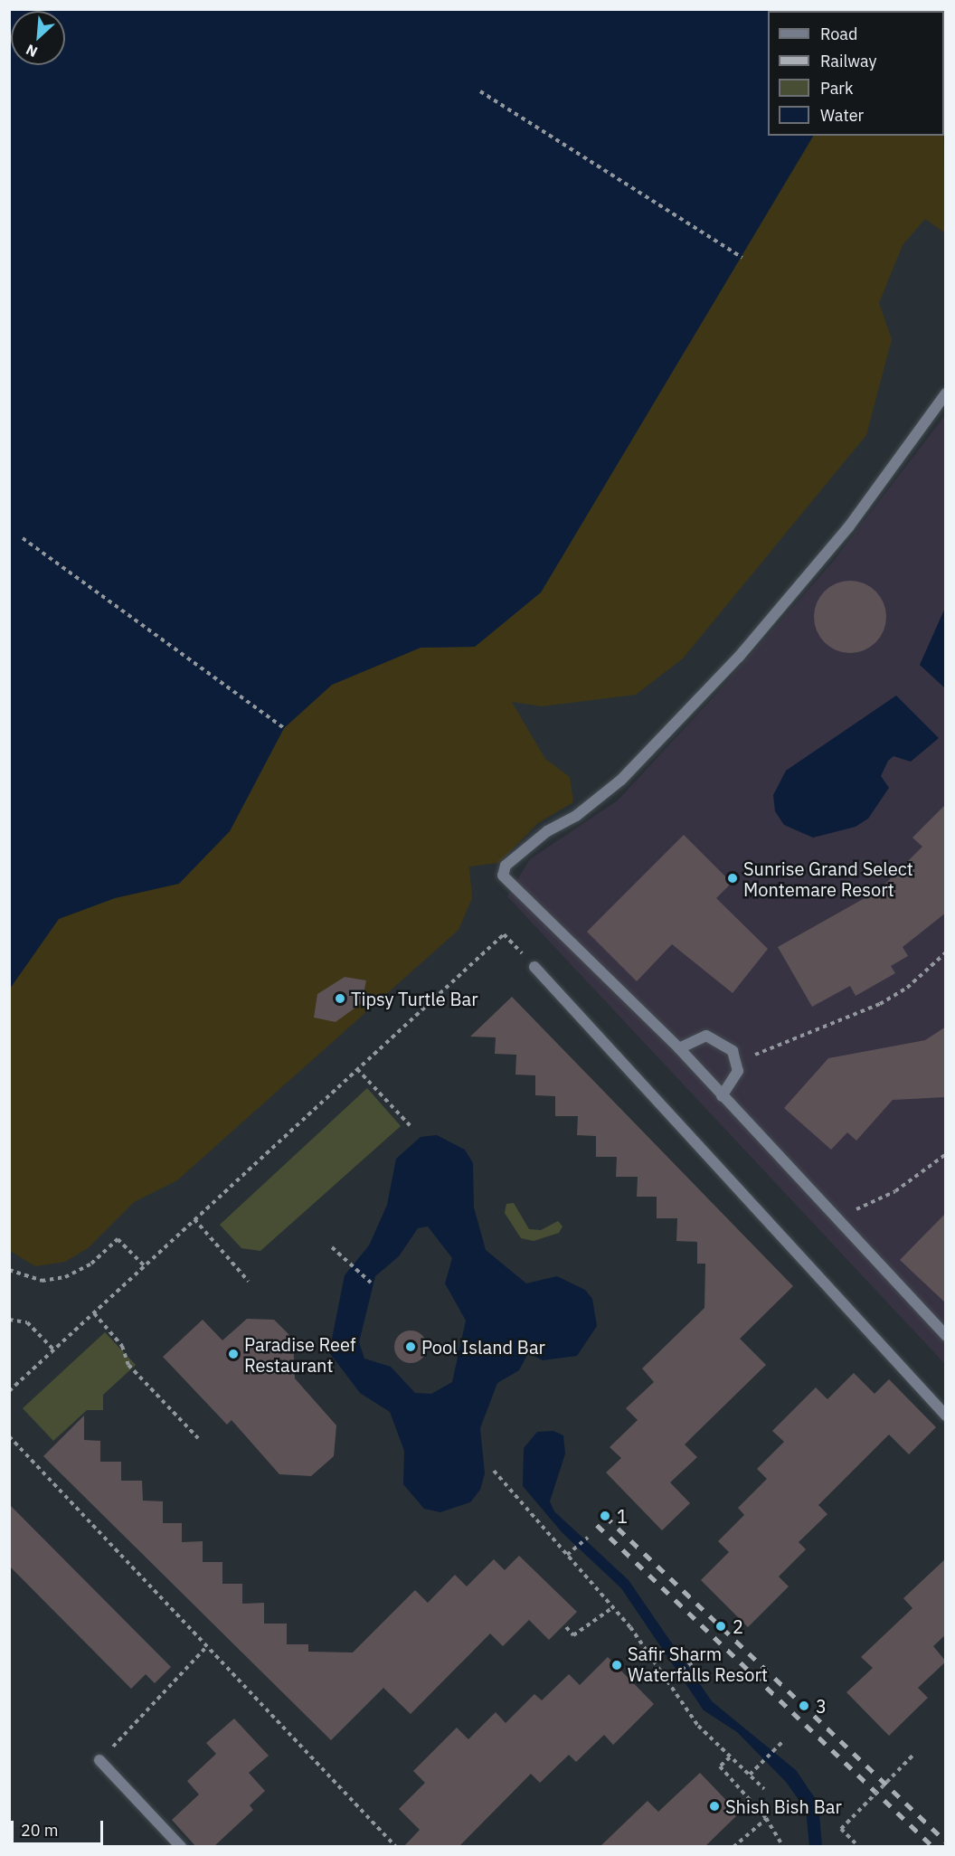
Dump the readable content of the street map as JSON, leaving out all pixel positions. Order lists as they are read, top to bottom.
{
  "places": [
    "Sunrise Grand Select Montemare Resort",
    "Tipsy Turtle Bar",
    "Pool Island Bar",
    "Paradise Reef Restaurant",
    "1",
    "2",
    "Safir Sharm Waterfalls Resort",
    "3",
    "Shish Bish Bar"
  ],
  "legend": [
    "Road",
    "Railway",
    "Park",
    "Water"
  ],
  "scale_bar": "20 m",
  "north": "bottom left"
}
